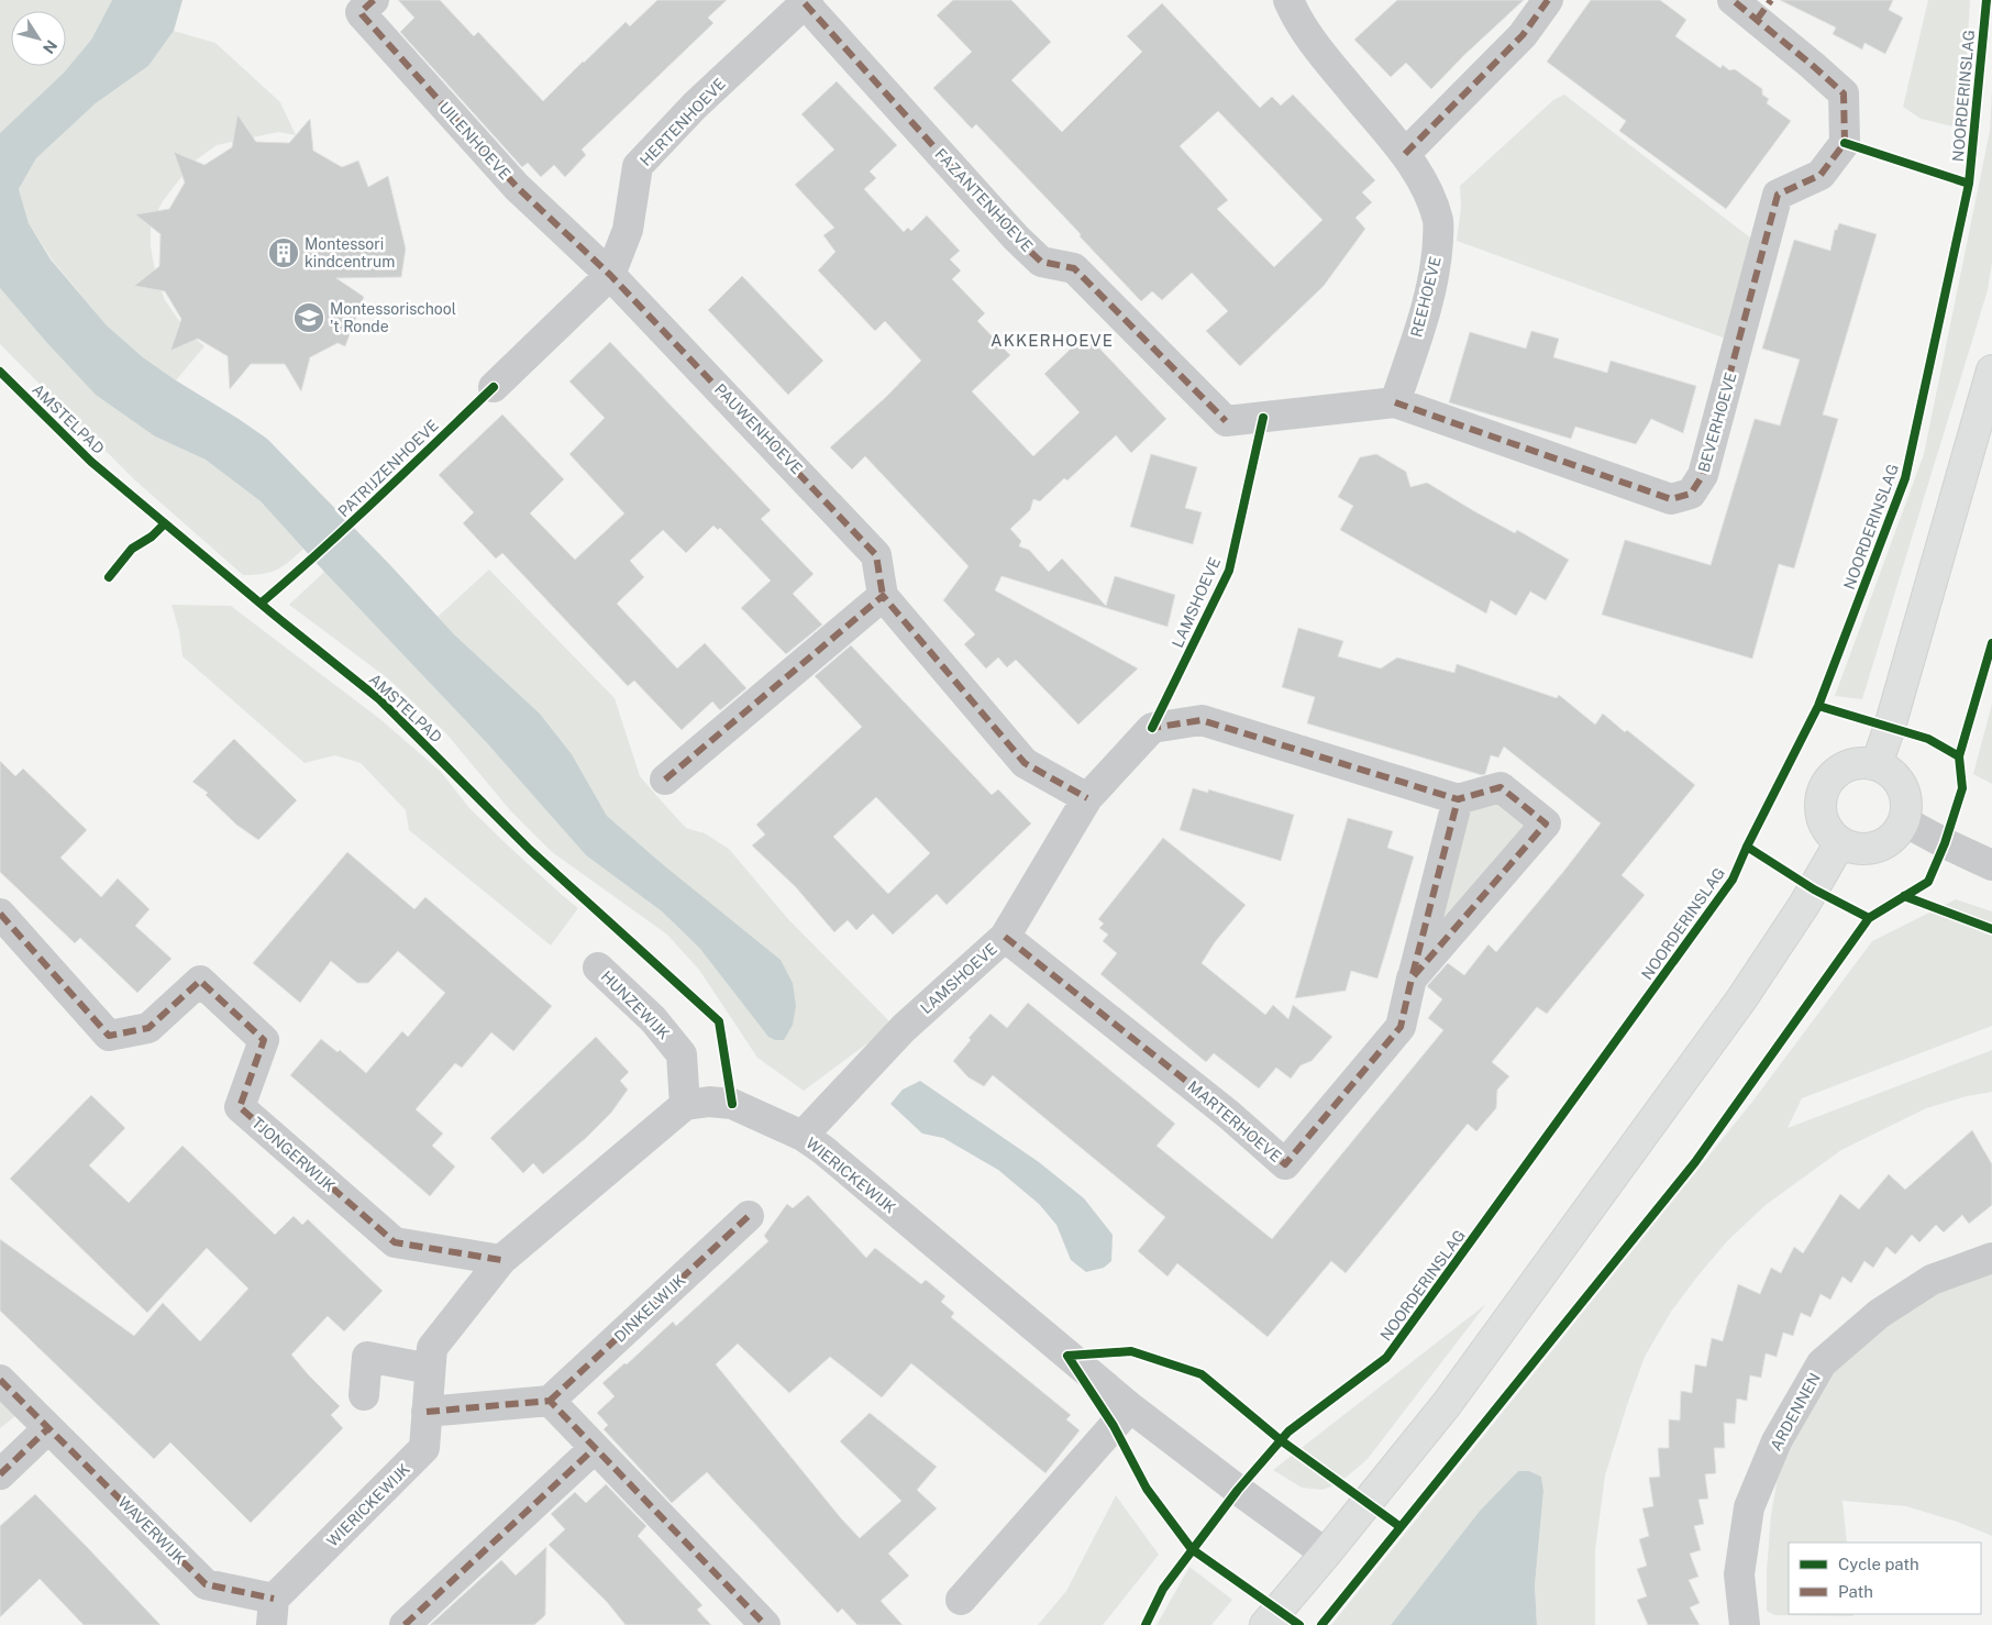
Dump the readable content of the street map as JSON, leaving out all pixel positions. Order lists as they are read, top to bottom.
{
  "streets": {
    "street": [
      "HERTENHOEVE",
      "UILENHOEVE",
      "FAZANTENHOEVE",
      "REEHOEVE",
      "BEVERHOEVE",
      "PAUWENHOEVE",
      "LAMSHOEVE",
      "HUNZEWIJK",
      "MARTERHOEVE",
      "TJONGERWIJK",
      "WIERICKEWIJK",
      "DINKELWIJK",
      "ARDENNEN",
      "WAVERWIJK"
    ],
    "cycle path": ["NOORDERINSLAG", "AMSTELPAD", "PATRIJZENHOEVE"]
  },
  "crossings": [
    ["HERTENHOEVE", "UILENHOEVE"],
    ["HERTENHOEVE", "FAZANTENHOEVE"],
    ["HERTENHOEVE", "PAUWENHOEVE"],
    ["UILENHOEVE", "PAUWENHOEVE"],
    ["FAZANTENHOEVE", "REEHOEVE"],
    ["FAZANTENHOEVE", "BEVERHOEVE"],
    ["REEHOEVE", "BEVERHOEVE"],
    ["LAMSHOEVE", "MARTERHOEVE"],
    ["LAMSHOEVE", "WIERICKEWIJK"],
    ["HUNZEWIJK", "WIERICKEWIJK"],
    ["TJONGERWIJK", "WIERICKEWIJK"],
    ["WIERICKEWIJK", "WAVERWIJK"]
  ],
  "districts": ["AKKERHOEVE"],
  "places": {
    "building": ["Montessori kindcentrum"],
    "school or university": ["Montessorischool 't Ronde"]
  },
  "legend": ["Cycle path", "Path"],
  "north": "bottom right"
}
